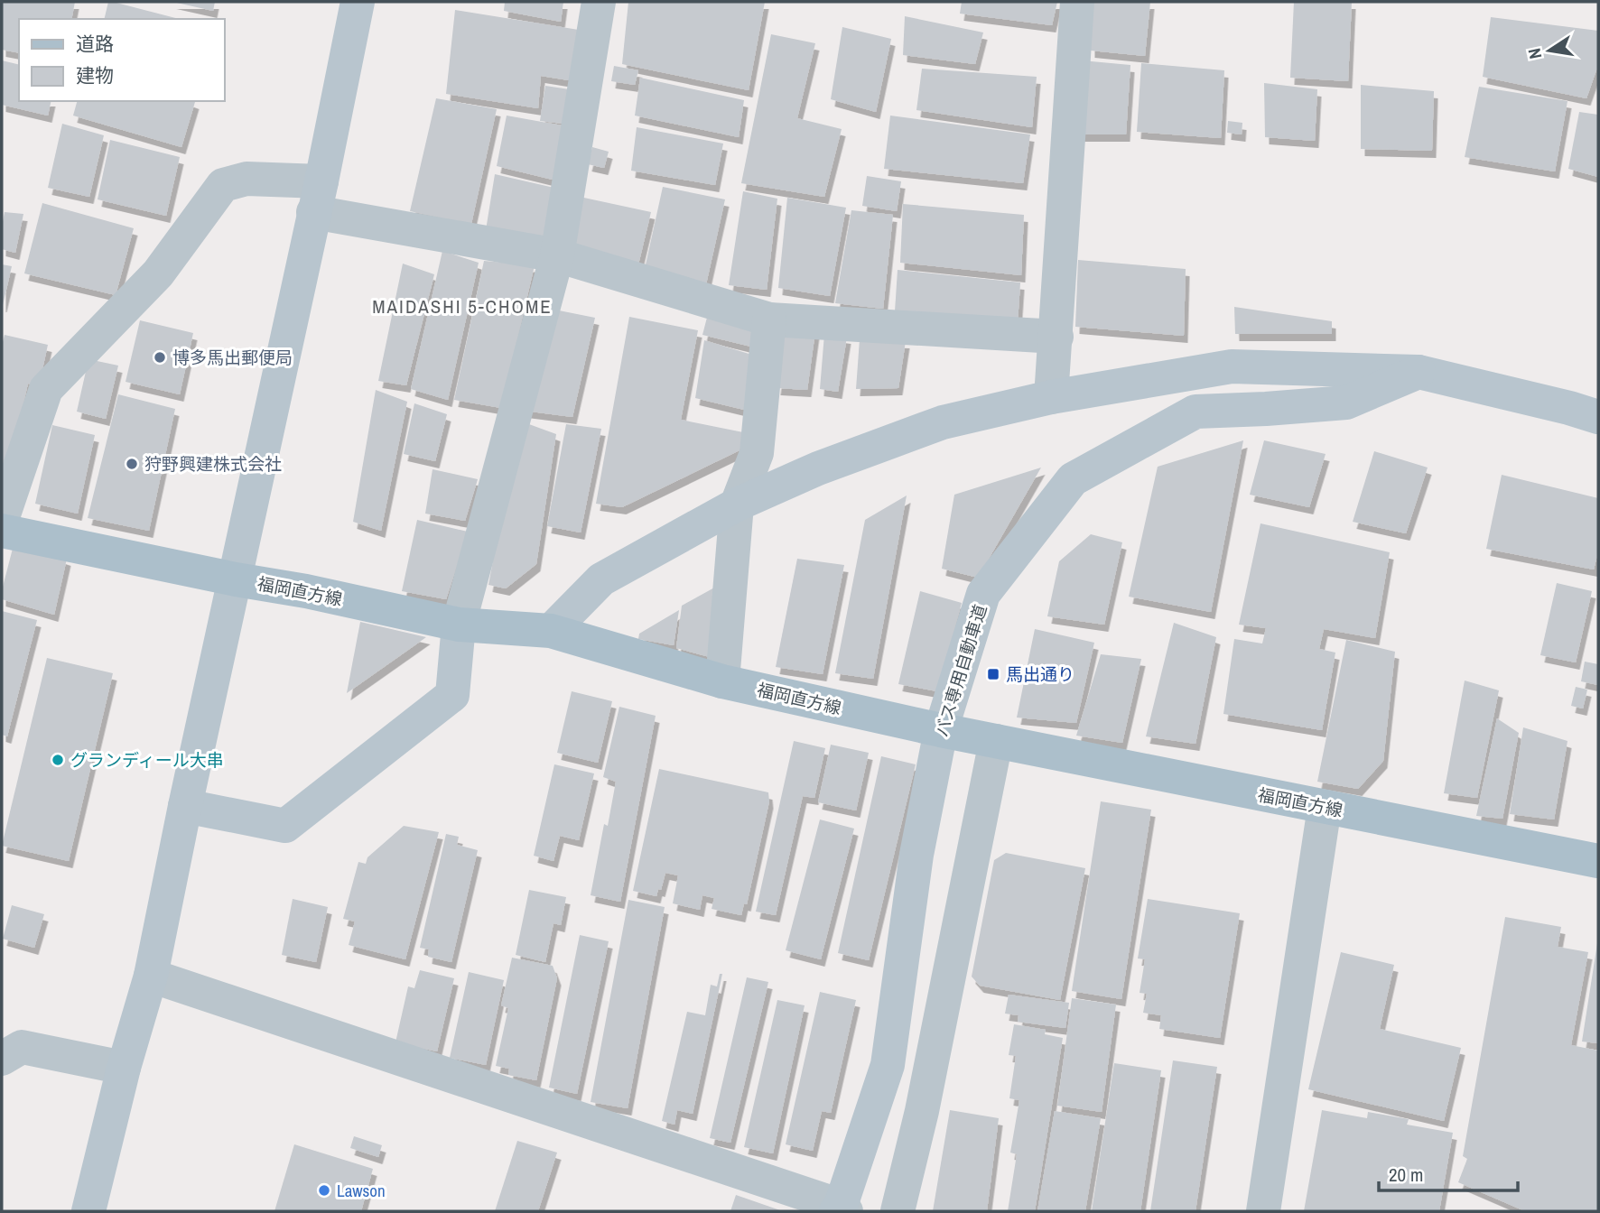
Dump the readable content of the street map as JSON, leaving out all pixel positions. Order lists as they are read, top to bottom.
{
  "streets": {
    "main road": ["福岡直方線"],
    "street": ["バス専用自動車道"]
  },
  "crossings": [
    ["福岡直方線", "バス専用自動車道"]
  ],
  "districts": ["MAIDASHI 5-CHOME"],
  "places": {
    "other": [
      "博多馬出郵便局",
      "狩野興建株式会社",
      "グランディール大串",
      "Lawson"
    ],
    "transit": ["馬出通り"]
  },
  "legend": ["道路", "建物"],
  "scale_bar": "20 m",
  "north": "left"
}
